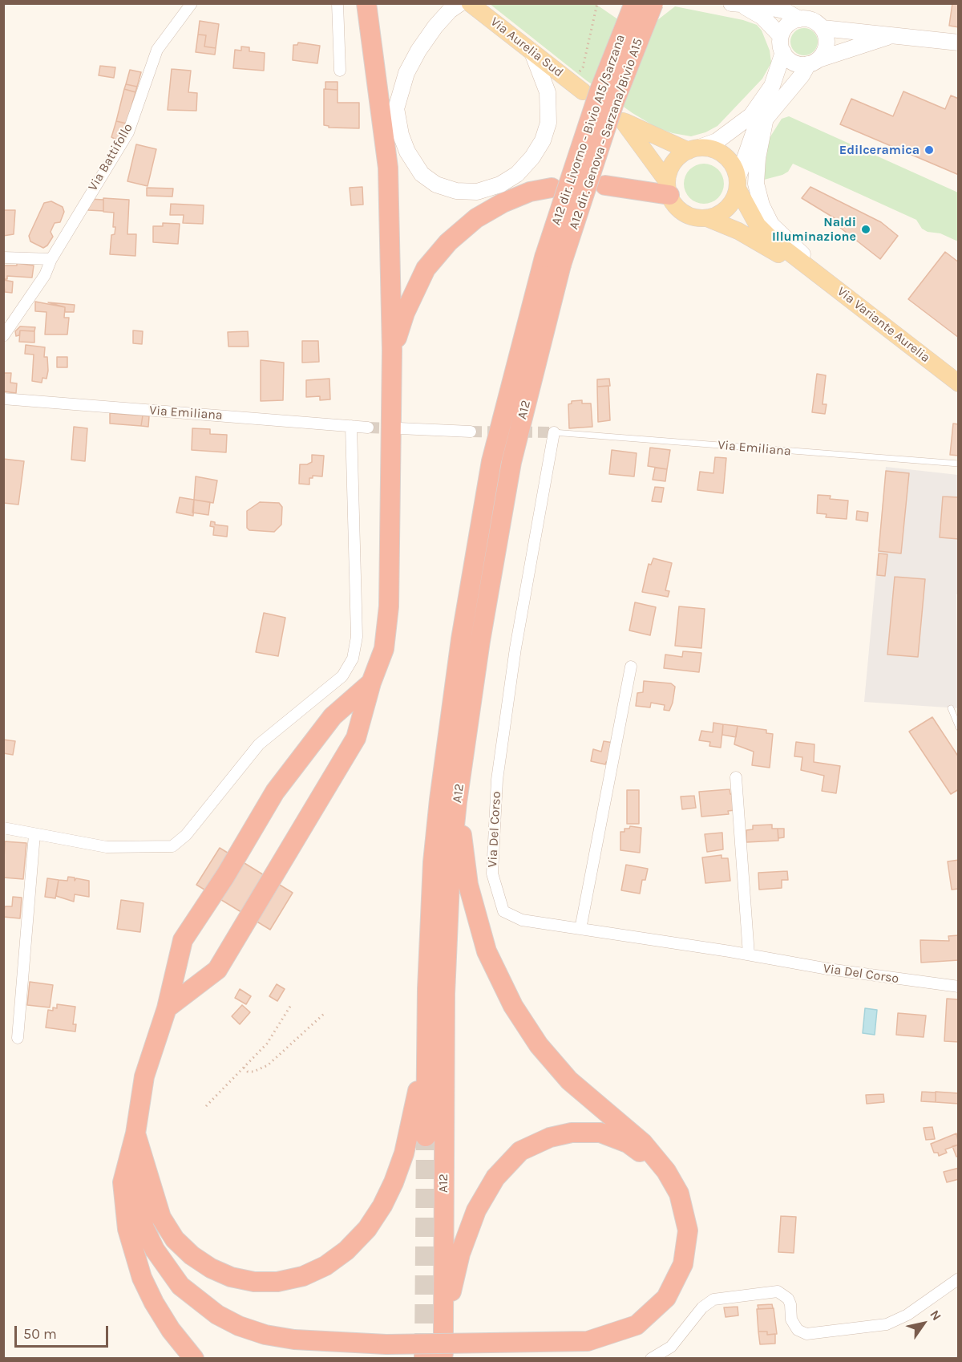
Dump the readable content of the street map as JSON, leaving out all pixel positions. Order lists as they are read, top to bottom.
{
  "streets": {
    "highway": ["A12 dir. Livorno - Bivio A15/Sarzana", "A12 dir. Genova - Sarzana/Bivio A15", "A12"],
    "main road": ["Via Aurelia Sud", "Via Variante Aurelia"],
    "street": ["Via Battifollo", "Via Emiliana", "Via Del Corso"]
  },
  "crossings": [
    ["A12 dir. Livorno - Bivio A15/Sarzana", "A12 dir. Genova - Sarzana/Bivio A15"],
    ["A12 dir. Livorno - Bivio A15/Sarzana", "A12"],
    ["A12 dir. Genova - Sarzana/Bivio A15", "A12"],
    ["Via Emiliana", "Via Del Corso"]
  ],
  "places": ["Edilceramica", "Naldi Illuminazione"],
  "scale_bar": "50 m",
  "north": "top right"
}
